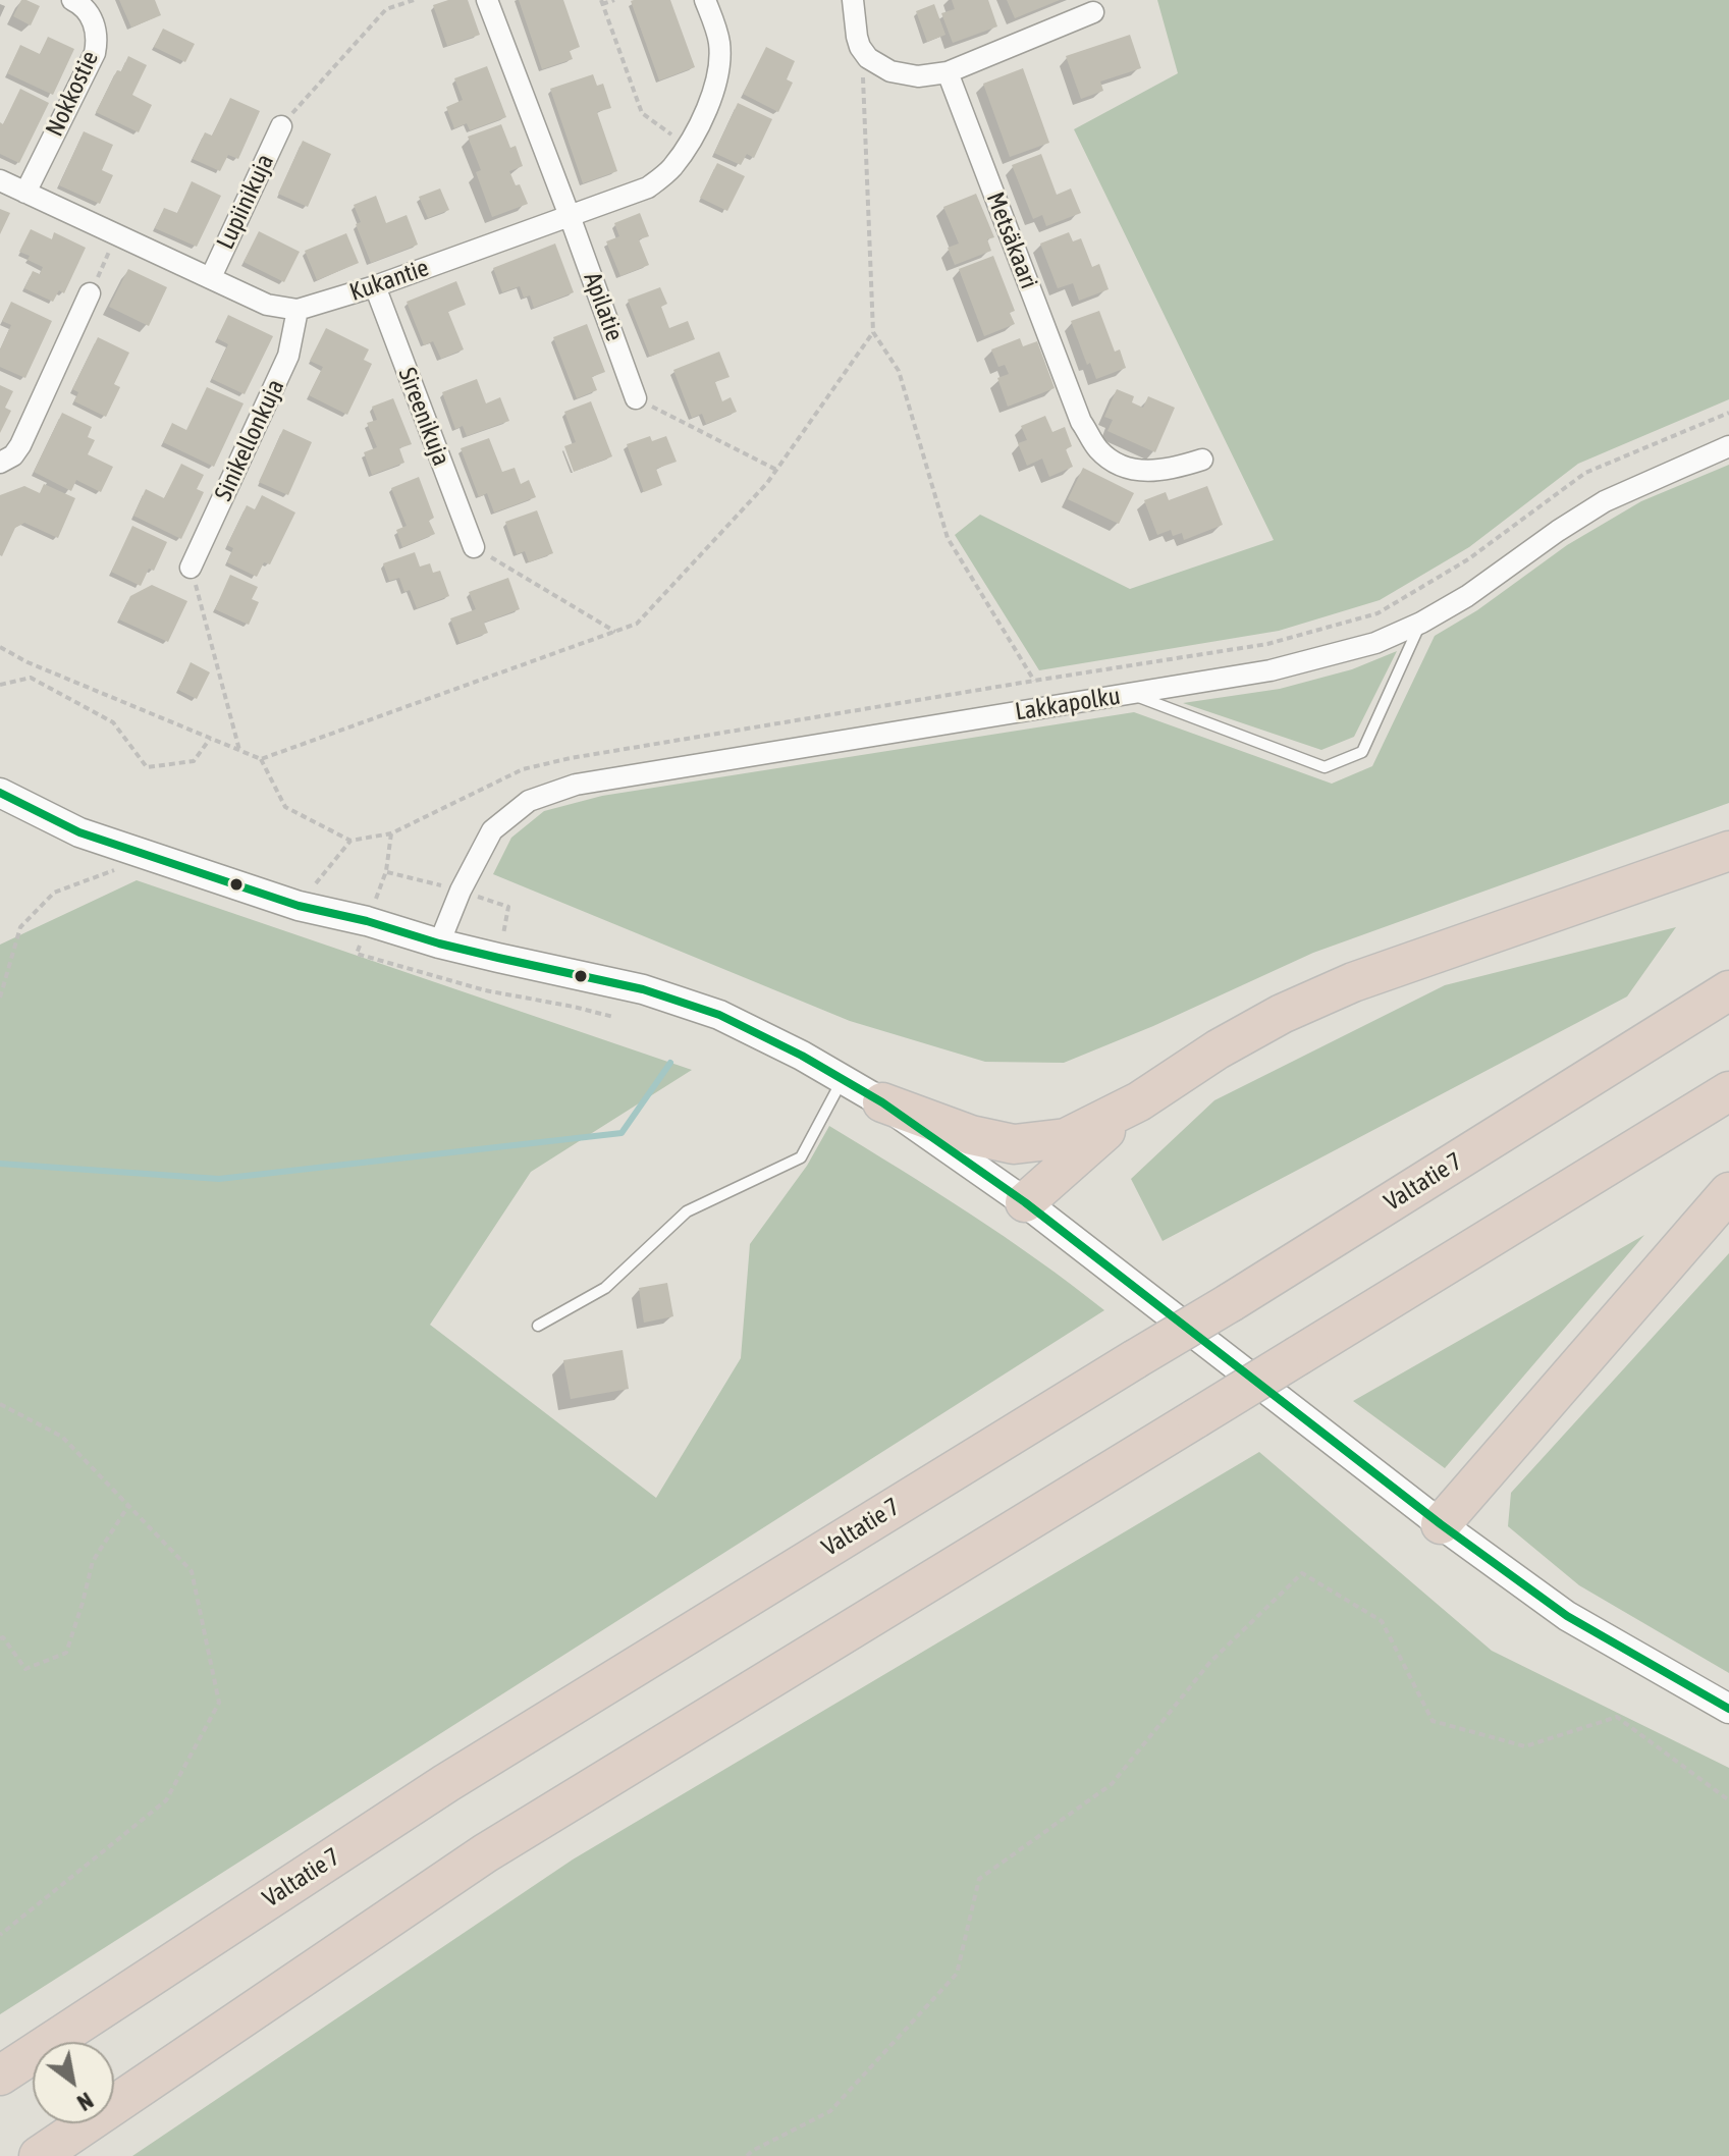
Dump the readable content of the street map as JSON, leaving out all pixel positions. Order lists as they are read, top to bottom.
{
  "streets": {
    "highway": ["Valtatie 7"],
    "street": [
      "Nokkostie",
      "Lupiinikuja",
      "Metsäkaari",
      "Kukantie",
      "Apilatie",
      "Sireenikuja",
      "Sinikellonkuja",
      "Lakkapolku"
    ]
  },
  "crossings": [
    ["Kukantie", "Apilatie"],
    ["Kukantie", "Sireenikuja"],
    ["Kukantie", "Sinikellonkuja"]
  ],
  "north": "bottom right"
}
